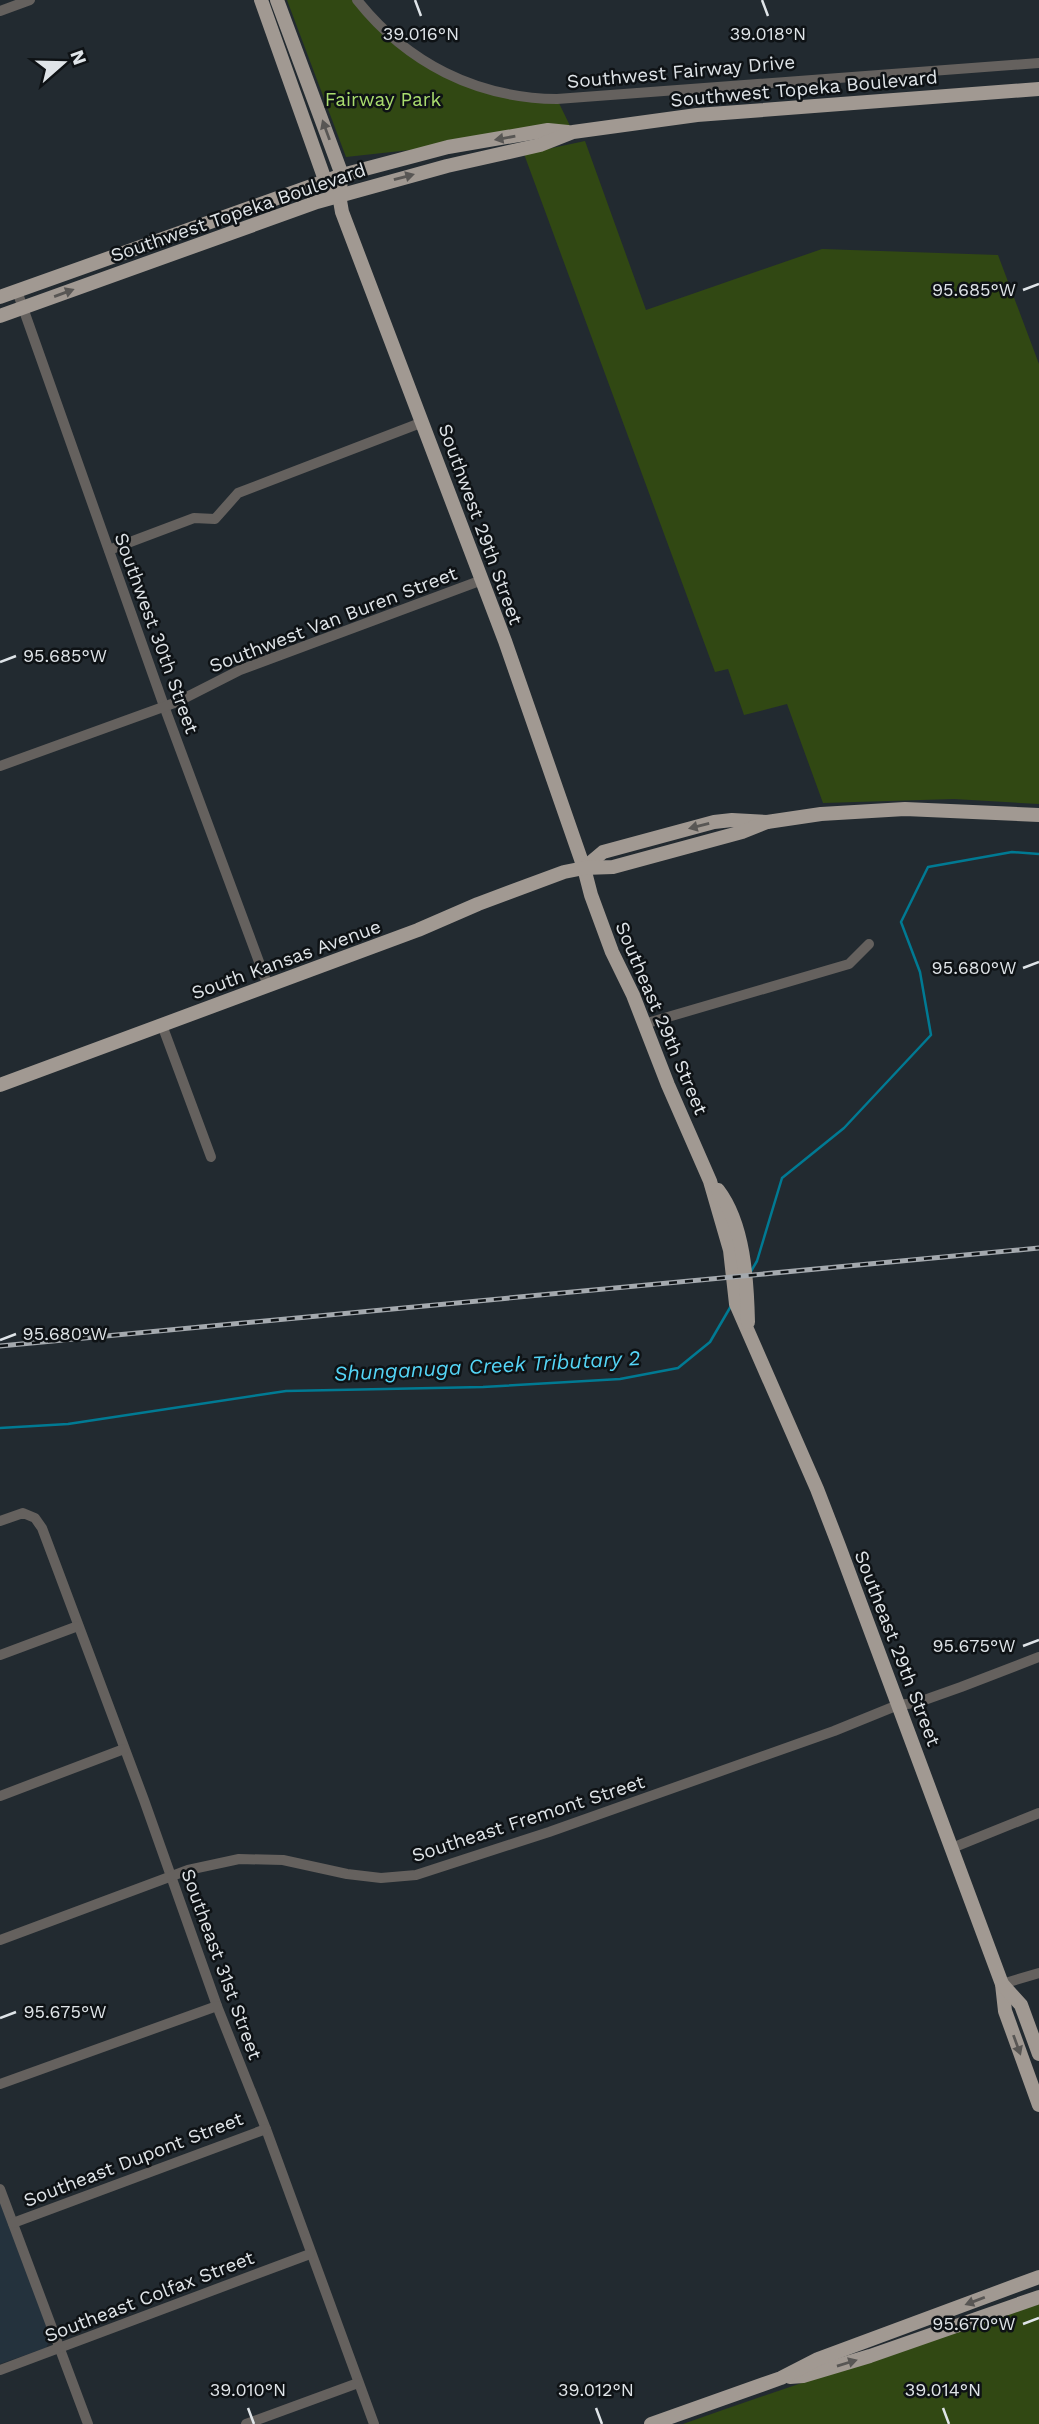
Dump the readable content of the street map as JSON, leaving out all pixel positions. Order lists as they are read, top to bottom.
{
  "streets": {
    "main road": [
      "Southwest Topeka Boulevard",
      "Southwest 29th Street",
      "South Kansas Avenue",
      "Southeast 29th Street"
    ],
    "street": [
      "Southwest Fairway Drive",
      "Southwest Van Buren Street",
      "Southwest 30th Street",
      "Southeast Fremont Street",
      "Southeast 31st Street",
      "Southeast Dupont Street",
      "Southeast Colfax Street"
    ]
  },
  "crossings": [
    ["Southwest Topeka Boulevard", "Southwest 29th Street"],
    ["Southwest Topeka Boulevard", "Southwest 30th Street"],
    ["Southwest 29th Street", "Southwest Van Buren Street"],
    ["Southwest 29th Street", "South Kansas Avenue"],
    ["Southwest 29th Street", "Southeast 29th Street"],
    ["Southwest Van Buren Street", "Southwest 30th Street"],
    ["Southwest 30th Street", "South Kansas Avenue"],
    ["South Kansas Avenue", "Southeast 29th Street"],
    ["Southeast 29th Street", "Southeast Fremont Street"],
    ["Southeast Fremont Street", "Southeast 31st Street"],
    ["Southeast 31st Street", "Southeast Dupont Street"],
    ["Southeast 31st Street", "Southeast Colfax Street"]
  ],
  "water": ["Shunganuga Creek Tributary 2"],
  "parks": ["Fairway Park"],
  "north": "right",
  "coordinates": [
    "39.016°N",
    "39.018°N",
    "95.685°W",
    "95.680°W",
    "95.675°W",
    "95.670°W",
    "39.010°N",
    "39.012°N",
    "39.014°N"
  ]
}
